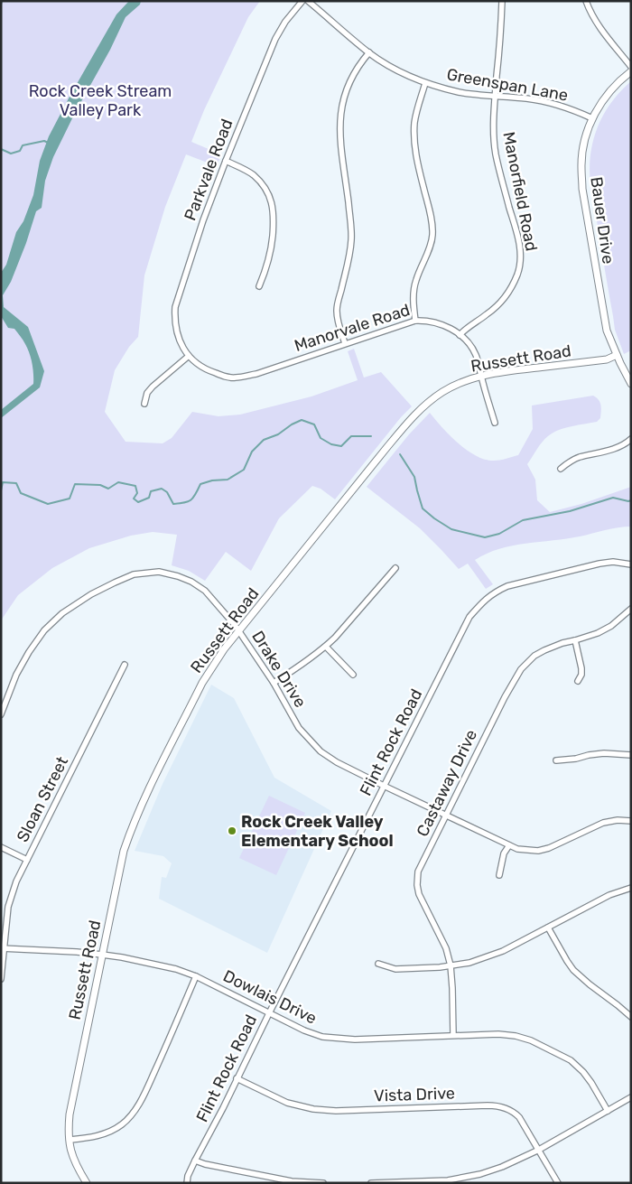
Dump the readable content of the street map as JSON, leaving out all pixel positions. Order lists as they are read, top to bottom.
{
  "streets": {
    "street": [
      "Greenspan Lane",
      "Parkvale Road",
      "Manorfield Road",
      "Bauer Drive",
      "Manorvale Road",
      "Russett Road",
      "Drake Drive",
      "Flint Rock Road",
      "Castaway Drive",
      "Sloan Street",
      "Dowlais Drive",
      "Vista Drive"
    ]
  },
  "crossings": [
    ["Greenspan Lane", "Manorfield Road"],
    ["Greenspan Lane", "Bauer Drive"],
    ["Parkvale Road", "Manorvale Road"],
    ["Manorfield Road", "Manorvale Road"],
    ["Bauer Drive", "Russett Road"],
    ["Manorvale Road", "Russett Road"],
    ["Russett Road", "Drake Drive"],
    ["Russett Road", "Dowlais Drive"],
    ["Drake Drive", "Flint Rock Road"],
    ["Drake Drive", "Castaway Drive"],
    ["Flint Rock Road", "Dowlais Drive"],
    ["Flint Rock Road", "Vista Drive"],
    ["Castaway Drive", "Dowlais Drive"],
    ["Sloan Street", "Dowlais Drive"]
  ],
  "parks": ["Rock Creek Stream Valley Park"],
  "places": ["Rock Creek Valley Elementary School"]
}
